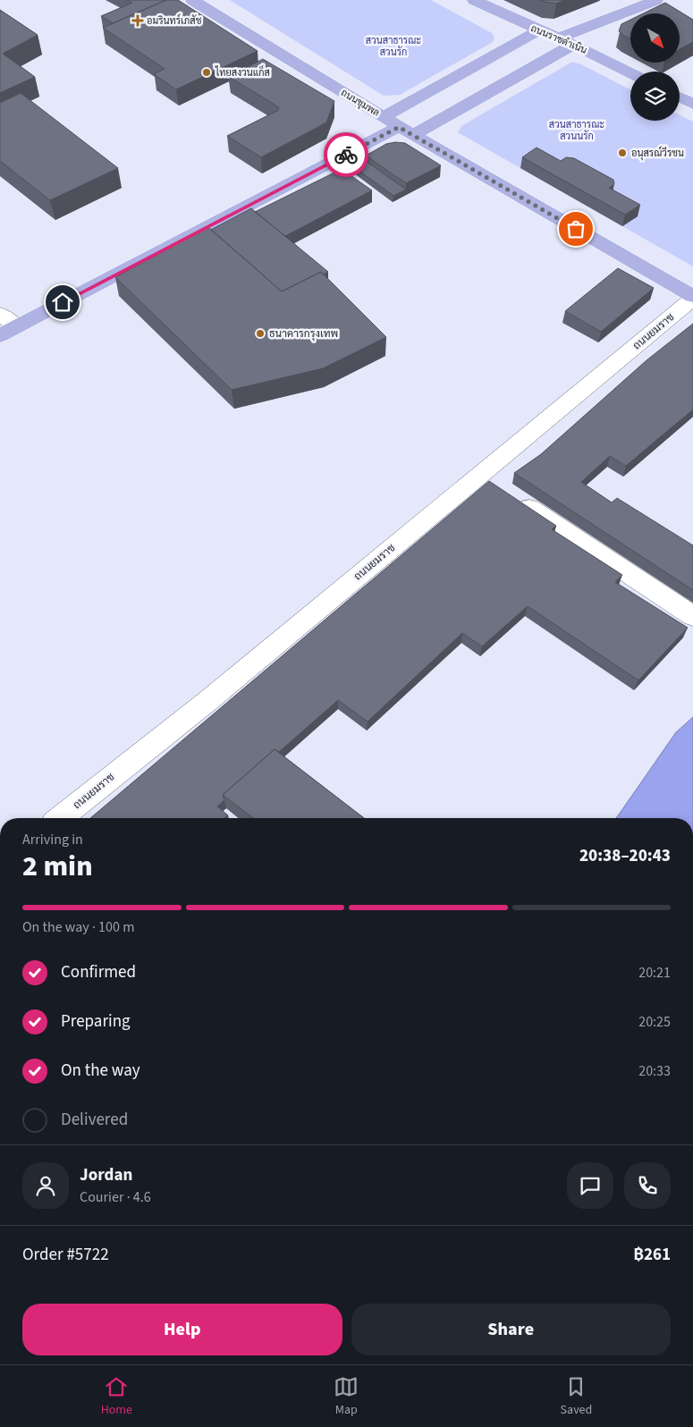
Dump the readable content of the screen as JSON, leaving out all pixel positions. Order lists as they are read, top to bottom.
{
  "streets": {
    "main road": ["ถนนราชดำเนิน", "ถนนชุมพล"],
    "street": ["ถนนยมราช"]
  },
  "crossings": [
    ["ถนนชุมพล", "ถนนยมราช"]
  ],
  "parks": ["สวนสาธารณะ สวนรัก", "สวนสาธารณะ สวนนรัก"],
  "places": {
    "health": ["อมรินทร์เภสัช"],
    "other": ["ไทยสงวนแก็ส", "อนุสรณ์วีรชน", "ธนาคารกรุงเทพ"]
  },
  "north": "bottom right",
  "page": {
    "heading": ["2 min", "Arriving in", "20:38–20:43"],
    "panel": [
      "Jordan",
      "Courier · 4.6",
      "Order #5722",
      "฿261"
    ],
    "bar": "On the way · 100 m",
    "list": [
      ["Confirmed", "20:21"],
      ["Preparing", "20:25"],
      ["On the way", "20:33"],
      "Delivered"
    ],
    "buttons": ["Help", "Share"],
    "tabs": ["Home", "Map", "Saved"]
  }
}
